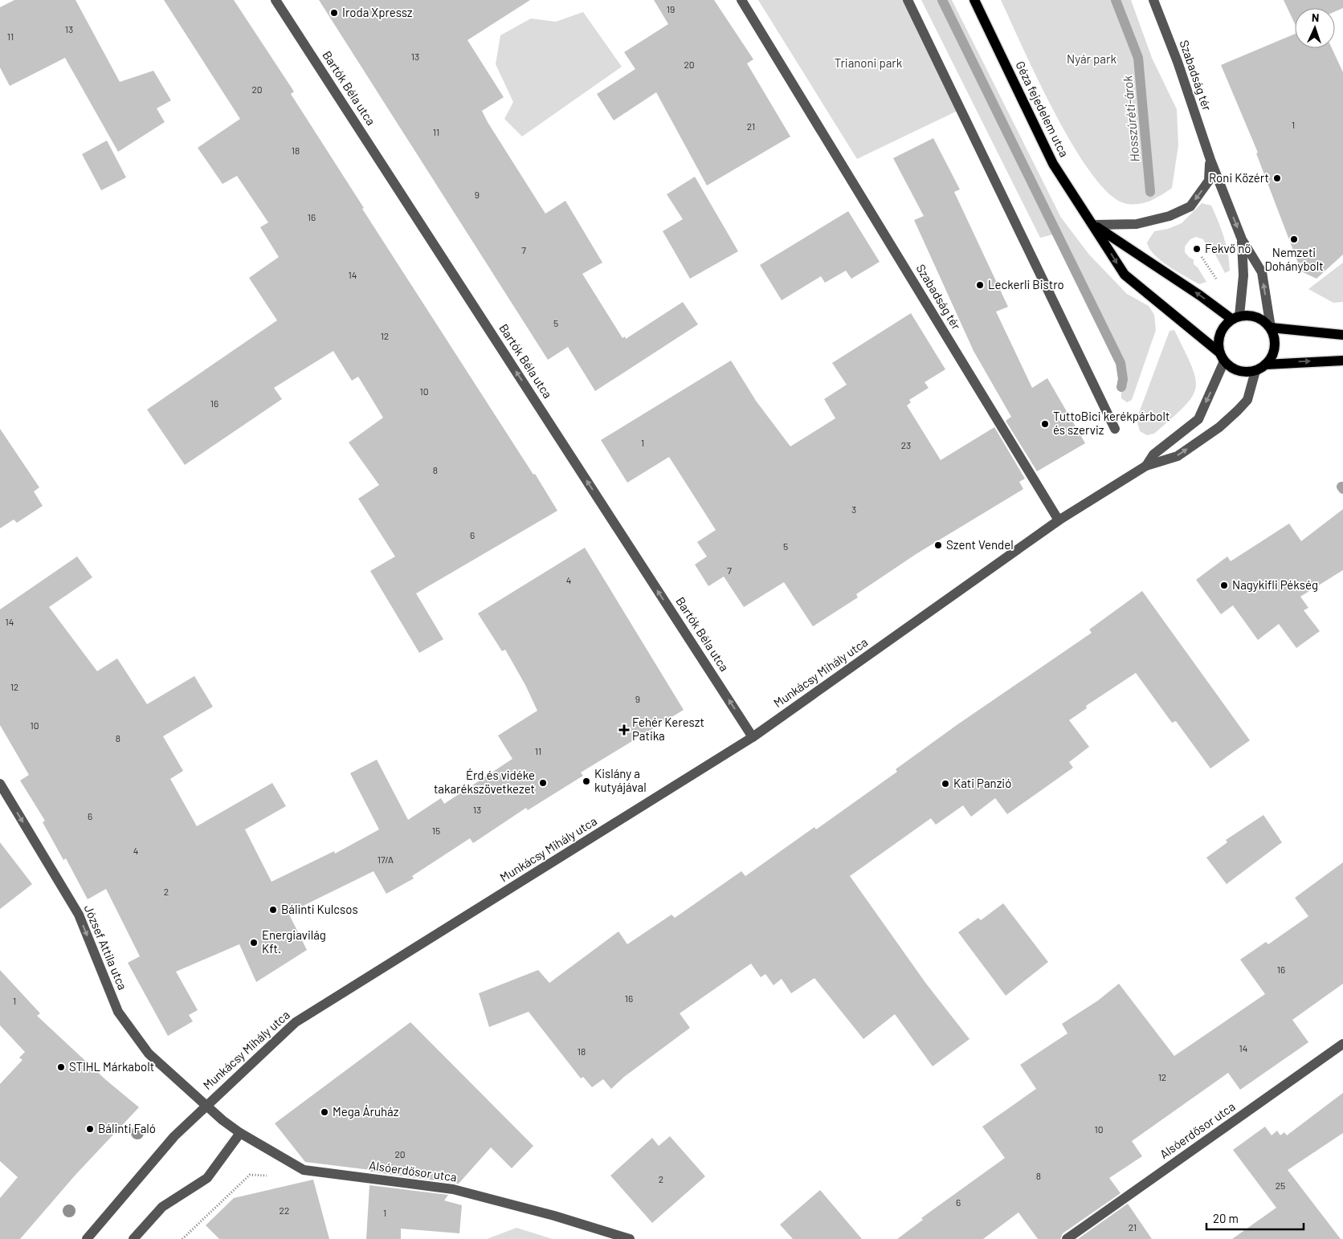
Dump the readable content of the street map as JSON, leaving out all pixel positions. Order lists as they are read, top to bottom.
{
  "streets": {
    "main road": ["Szabadság tér", "Géza fejedelem utca"],
    "street": [
      "Bartók Béla utca",
      "Munkácsy Mihály utca",
      "József Attila utca",
      "Alsóerdősor utca"
    ]
  },
  "crossings": [
    ["Szabadság tér", "Géza fejedelem utca"],
    ["Szabadság tér", "Munkácsy Mihály utca"],
    ["Bartók Béla utca", "Munkácsy Mihály utca"],
    ["Munkácsy Mihály utca", "József Attila utca"],
    ["Munkácsy Mihály utca", "Alsóerdősor utca"],
    ["József Attila utca", "Alsóerdősor utca"]
  ],
  "one_way": ["Bartók Béla utca", "József Attila utca"],
  "water": ["Hosszúréti-árok"],
  "parks": ["Nyár park", "Trianoni park"],
  "places": {
    "other": [
      "Iroda Xpressz",
      "Roni Közért",
      "Nemzeti Dohánybolt",
      "Fekvő nő",
      "Leckerli Bistro",
      "TuttoBici kerékpárbolt és szerviz",
      "Szent Vendel",
      "Nagykifli Pékség",
      "Kislány a kutyájával",
      "Érd és vidéke takarékszövetkezet",
      "Kati Panzió",
      "Bálinti Kulcsos",
      "Energiavilág Kft.",
      "STIHL Márkabolt",
      "Mega Áruház",
      "Bálinti Faló"
    ],
    "health": ["Fehér Kereszt Patika"]
  },
  "house_numbers": [
    "19",
    "13",
    "11",
    "13",
    "20",
    "20",
    "1",
    "21",
    "11",
    "18",
    "9",
    "16",
    "7",
    "14",
    "5",
    "12",
    "10",
    "16",
    "1",
    "23",
    "8",
    "3",
    "6",
    "5",
    "7",
    "4",
    "14",
    "12",
    "9",
    "10",
    "8",
    "11",
    "13",
    "6",
    "15",
    "4",
    "17/A",
    "2",
    "16",
    "16",
    "1",
    "14",
    "18",
    "12",
    "10",
    "20",
    "8",
    "2",
    "25",
    "6",
    "22",
    "1",
    "21"
  ],
  "scale_bar": "20 m",
  "north": "top"
}
